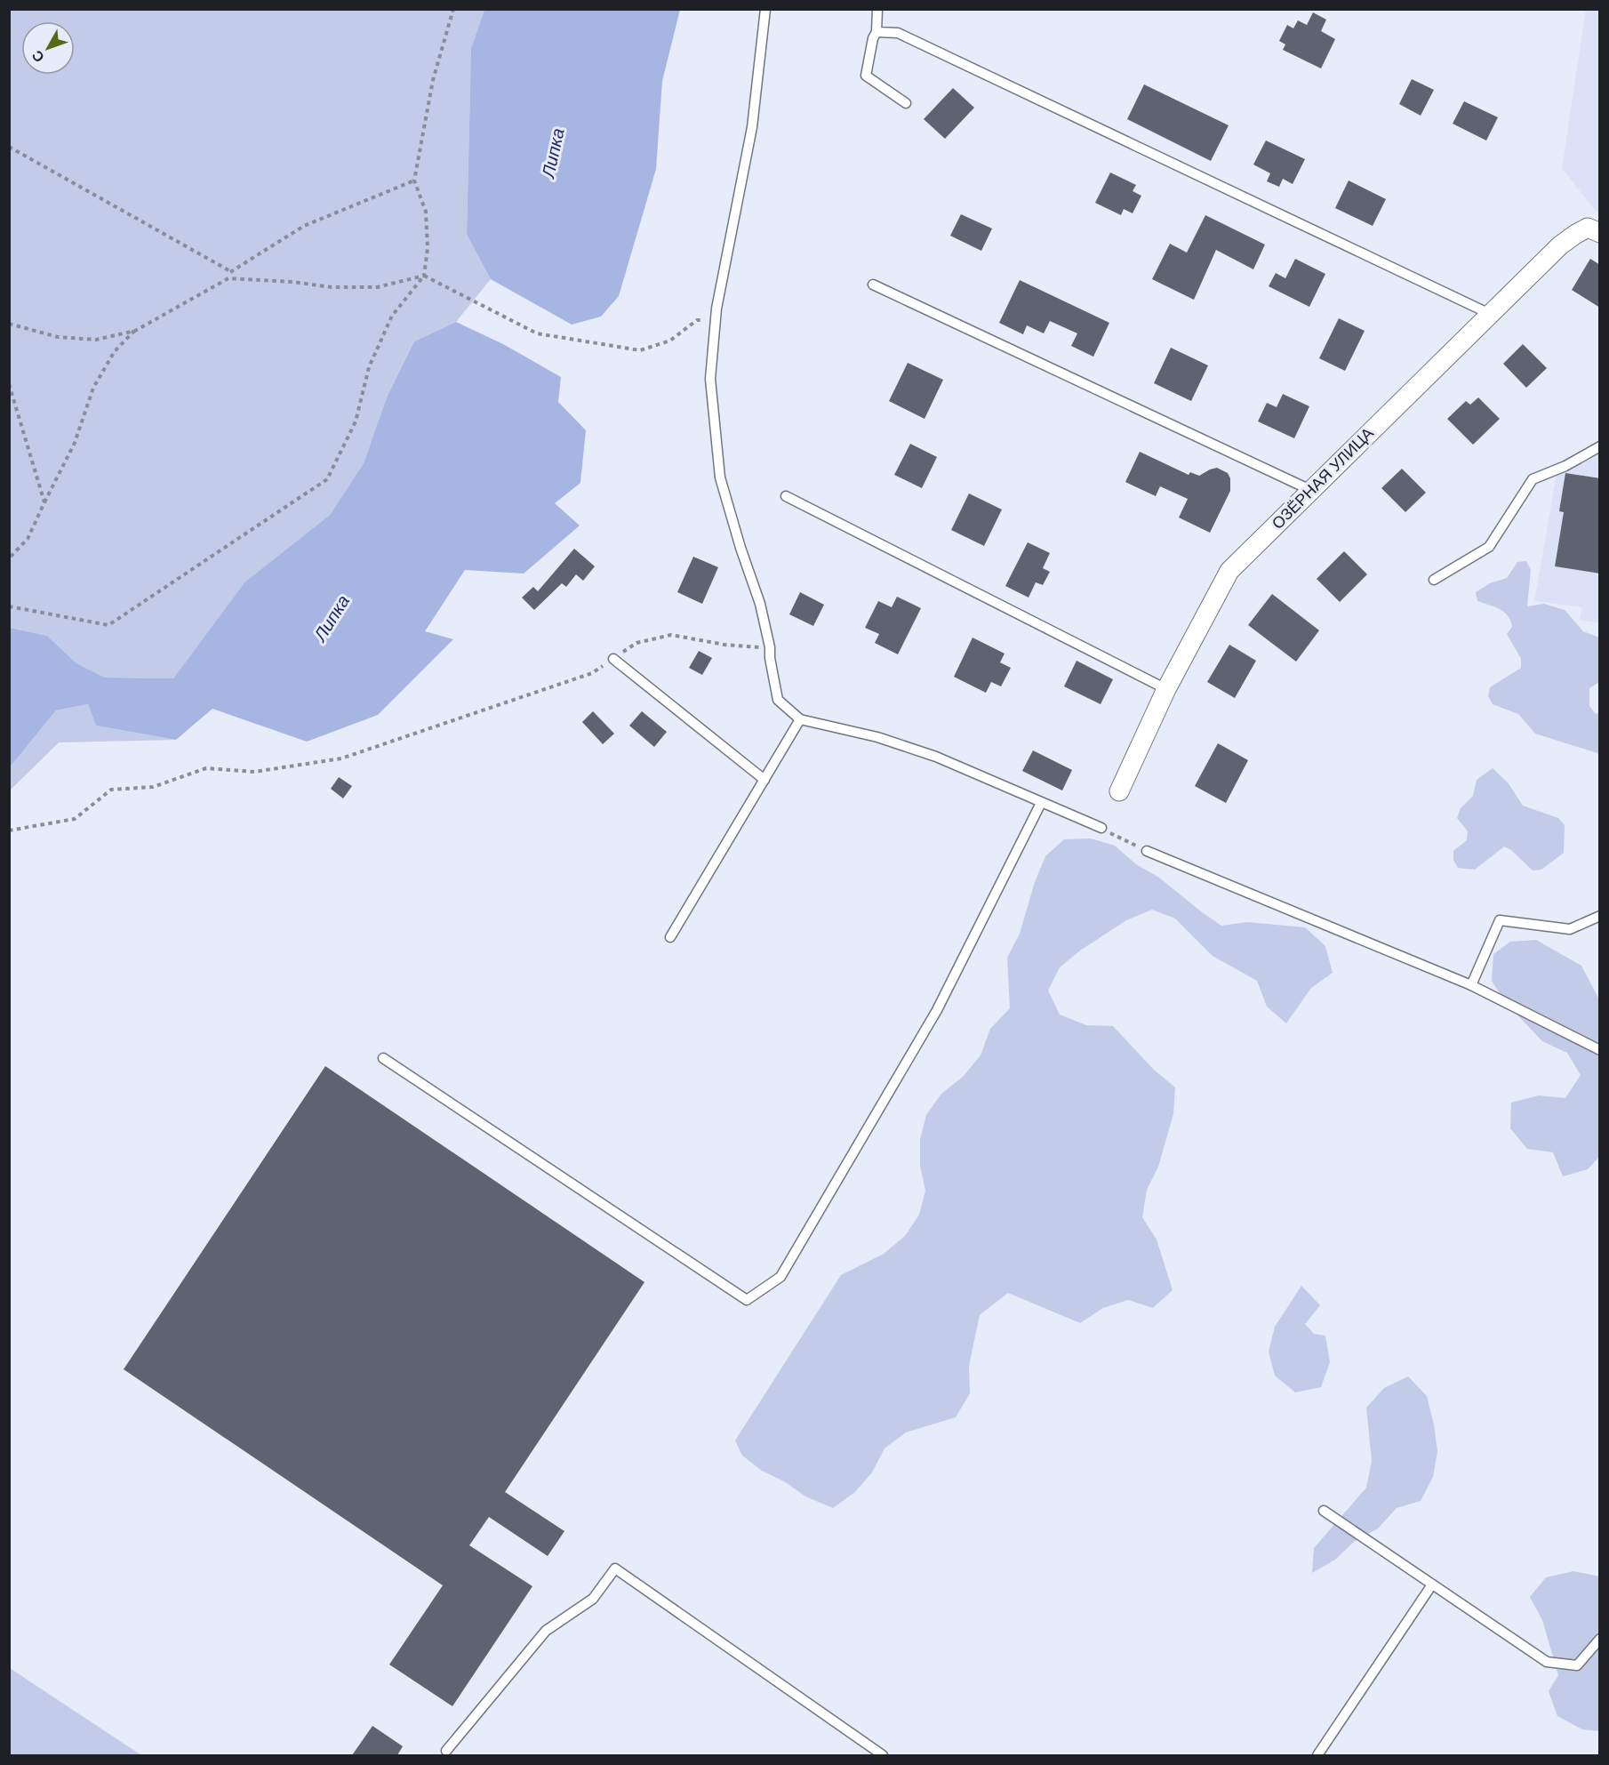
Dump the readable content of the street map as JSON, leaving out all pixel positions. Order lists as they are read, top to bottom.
{
  "streets": {
    "street": ["ОЗЁРНАЯ УЛИЦА"]
  },
  "water": ["Липка"],
  "north": "bottom left"
}
